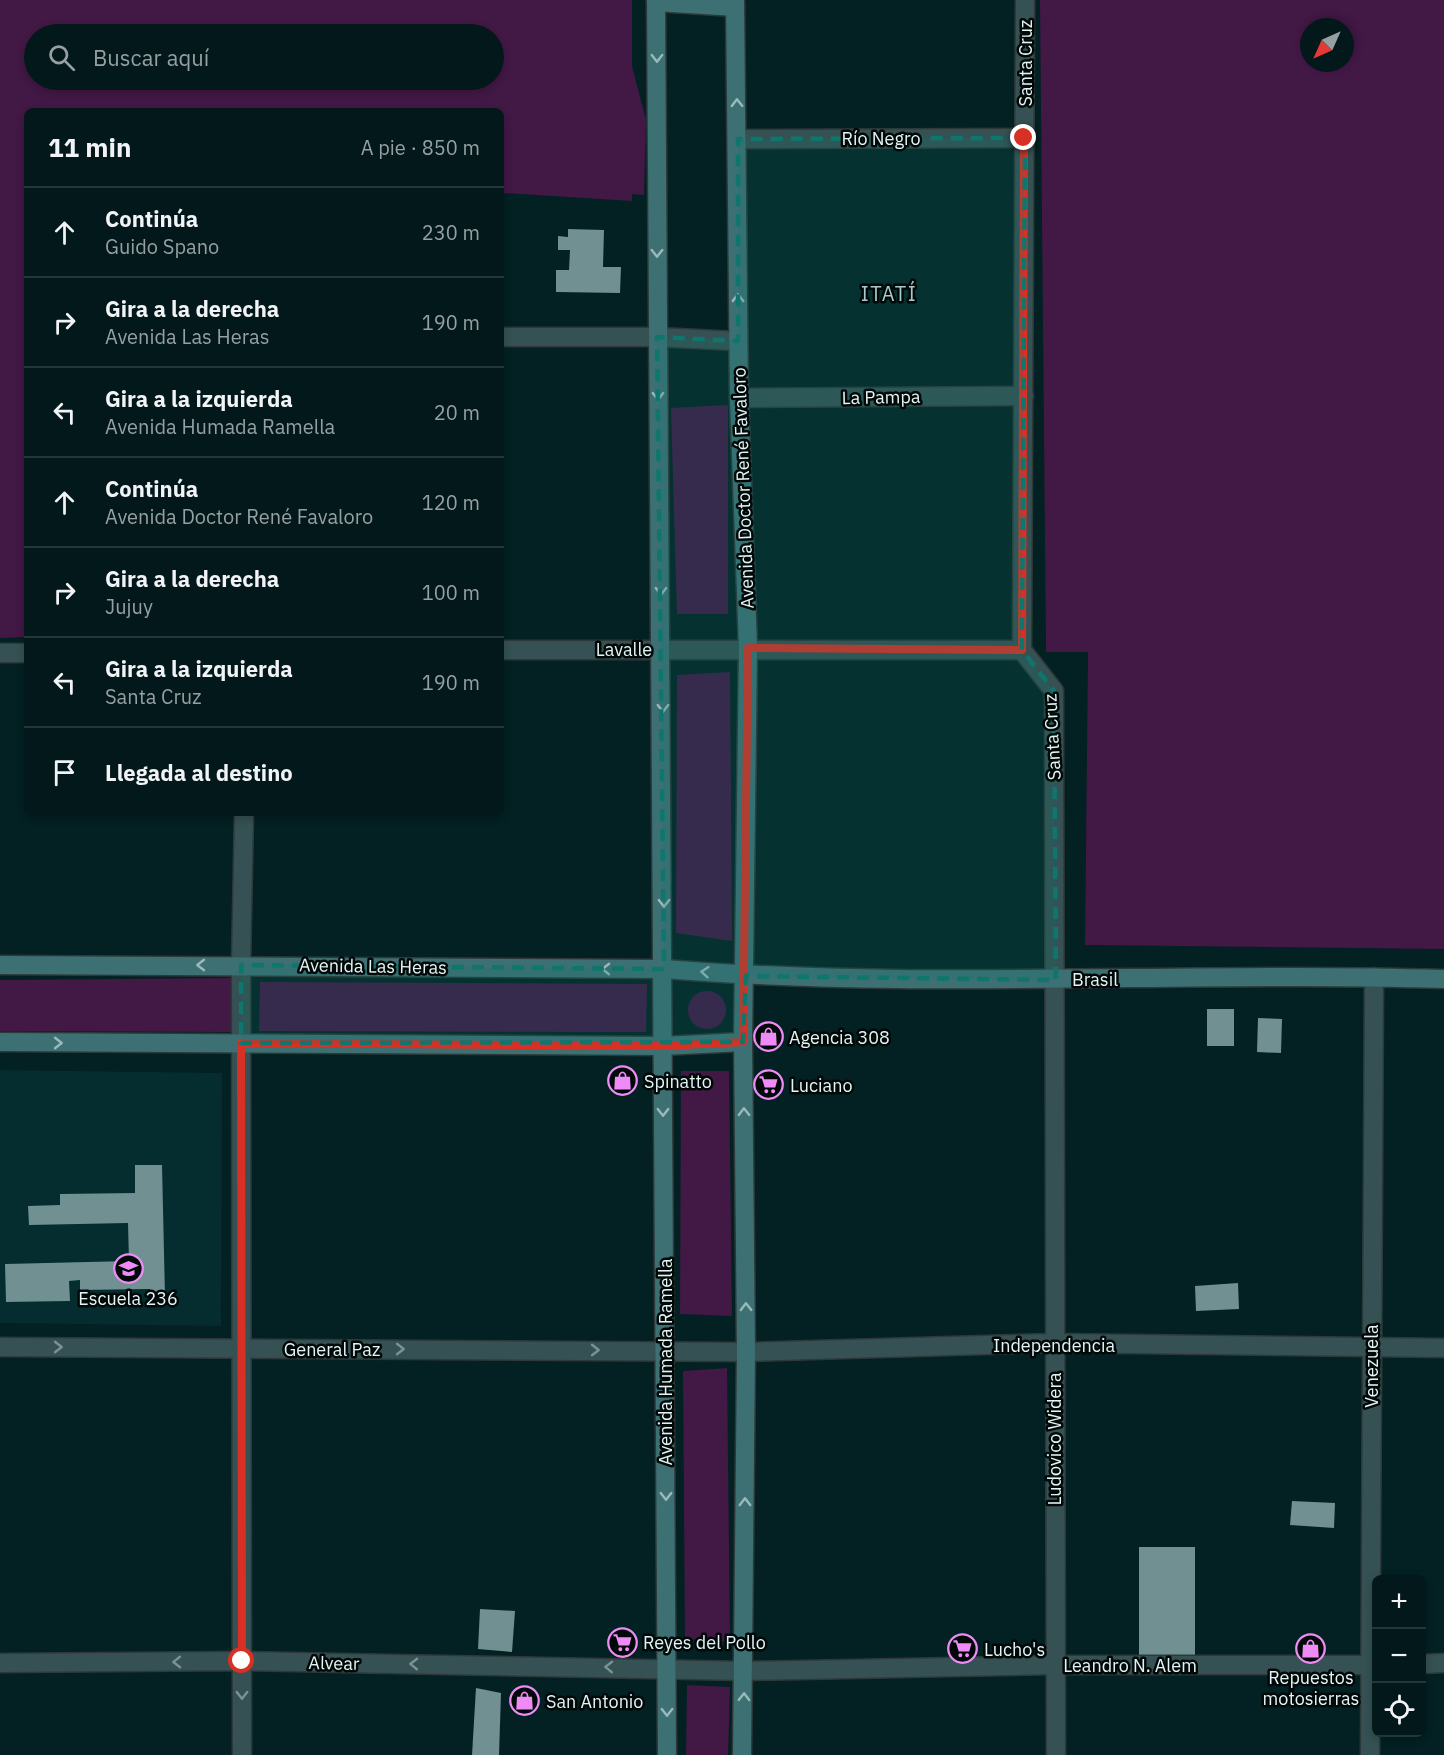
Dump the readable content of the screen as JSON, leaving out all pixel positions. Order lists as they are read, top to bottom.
{
  "streets": {
    "main road": [
      "Avenida Doctor René Favaloro",
      "Avenida Las Heras",
      "Brasil",
      "Avenida Humada Ramella"
    ],
    "street": [
      "Santa Cruz",
      "Río Negro",
      "La Pampa",
      "Lavalle",
      "Independencia",
      "General Paz",
      "Venezuela",
      "Ludovico Widera",
      "Alvear",
      "Leandro N. Alem"
    ]
  },
  "crossings": [
    ["Santa Cruz", "Río Negro"],
    ["Santa Cruz", "La Pampa"],
    ["Santa Cruz", "Lavalle"],
    ["Santa Cruz", "Brasil"],
    ["Santa Cruz", "Ludovico Widera"],
    ["Río Negro", "Avenida Doctor René Favaloro"],
    ["La Pampa", "Avenida Doctor René Favaloro"],
    ["Avenida Doctor René Favaloro", "Lavalle"],
    ["Avenida Doctor René Favaloro", "Avenida Las Heras"],
    ["Avenida Doctor René Favaloro", "Brasil"],
    ["Avenida Las Heras", "Brasil"],
    ["Avenida Las Heras", "Avenida Humada Ramella"],
    ["Brasil", "Venezuela"],
    ["Brasil", "Ludovico Widera"],
    ["Independencia", "General Paz"],
    ["Independencia", "Avenida Humada Ramella"],
    ["Independencia", "Venezuela"],
    ["Independencia", "Ludovico Widera"],
    ["General Paz", "Avenida Humada Ramella"],
    ["Avenida Humada Ramella", "Alvear"],
    ["Avenida Humada Ramella", "Leandro N. Alem"],
    ["Ludovico Widera", "Leandro N. Alem"],
    ["Alvear", "Leandro N. Alem"]
  ],
  "one_way": ["General Paz", "Alvear"],
  "districts": ["ITATÍ"],
  "places": {
    "shop": [
      "Agencia 308",
      "Spinatto",
      "Repuestos motosierras",
      "San Antonio"
    ],
    "supermarket": ["Luciano", "Reyes del Pollo", "Lucho's"],
    "school or university": ["Escuela 236"]
  },
  "north": "bottom left",
  "page": {
    "search": "Buscar aquí",
    "heading": ["11 min", "A pie · 850 m"],
    "list": [
      ["Continúa", "Guido Spano", "230 m"],
      ["Gira a la derecha", "Avenida Las Heras", "190 m"],
      ["Gira a la izquierda", "Avenida Humada Ramella", "20 m"],
      ["Continúa", "Avenida Doctor René Favaloro", "120 m"],
      ["Gira a la derecha", "Jujuy", "100 m"],
      ["Gira a la izquierda", "Santa Cruz", "190 m"],
      "Llegada al destino"
    ],
    "map_buttons": ["+", "−"]
  }
}
